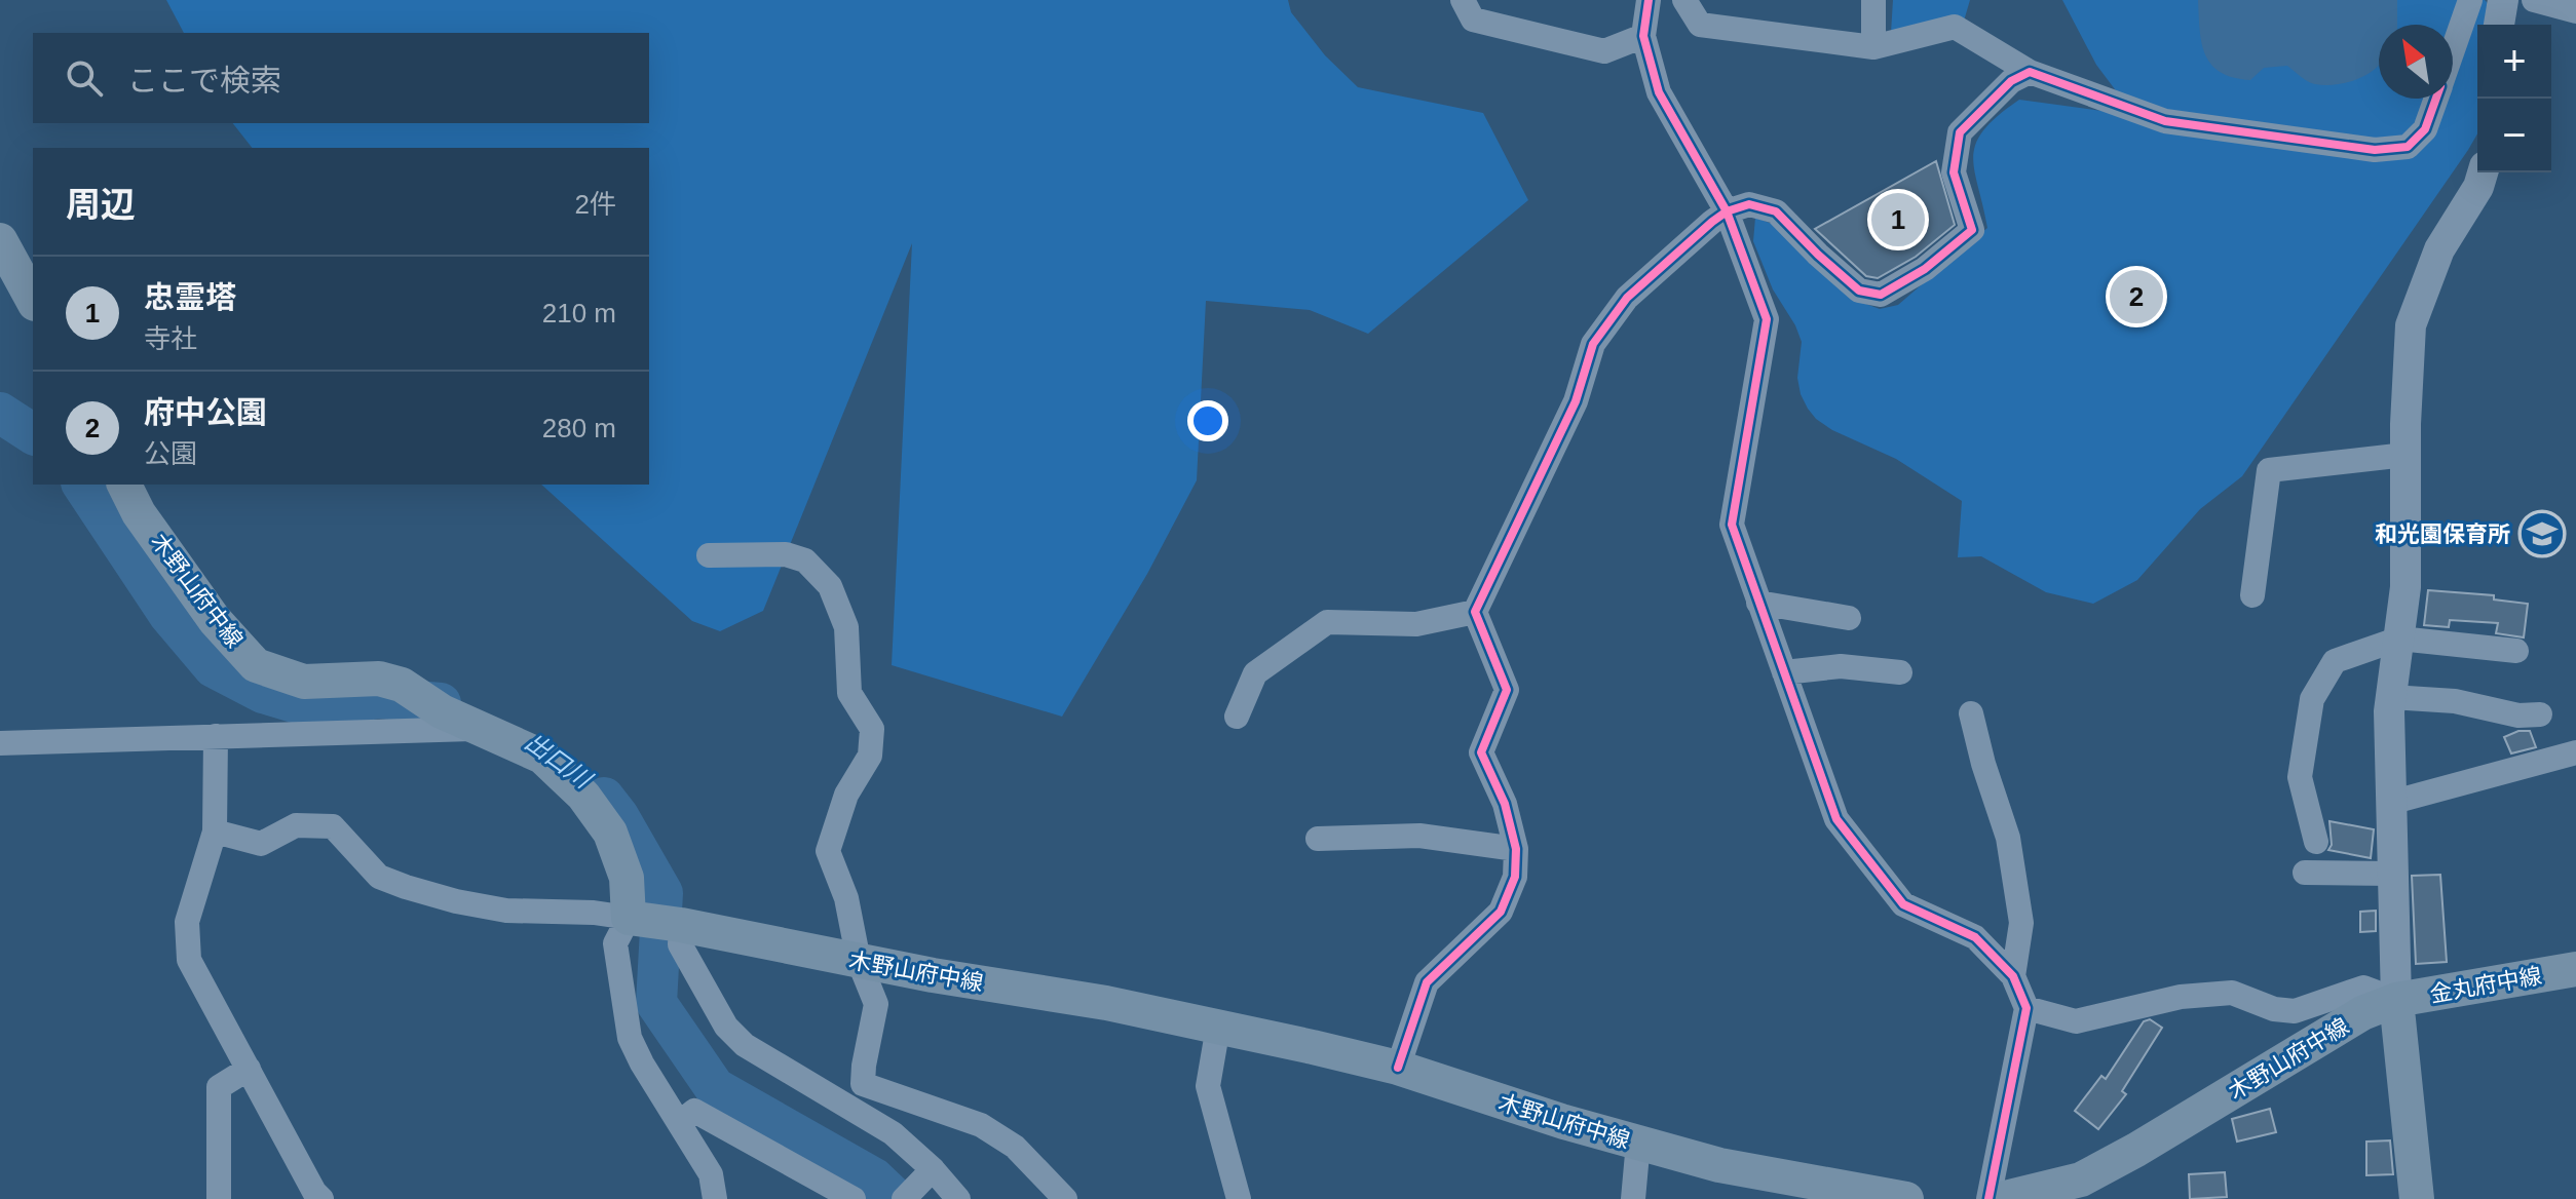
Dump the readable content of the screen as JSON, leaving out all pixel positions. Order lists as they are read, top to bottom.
{
  "streets": {
    "main road": ["木野山府中線", "金丸府中線"]
  },
  "crossings": [
    ["木野山府中線", "金丸府中線"]
  ],
  "water": ["出口川"],
  "places": {
    "school or university": ["和光園保育所"]
  },
  "north": "top left",
  "page": {
    "map_buttons": ["+", "−"],
    "search": "ここで検索",
    "heading": ["周辺", "2件"],
    "pins": ["1", "2"],
    "list": [
      {
        "mark": "1",
        "name": "忠霊塔",
        "note": "寺社",
        "value": "210 m"
      },
      {
        "mark": "2",
        "name": "府中公園",
        "note": "公園",
        "value": "280 m"
      }
    ]
  }
}
